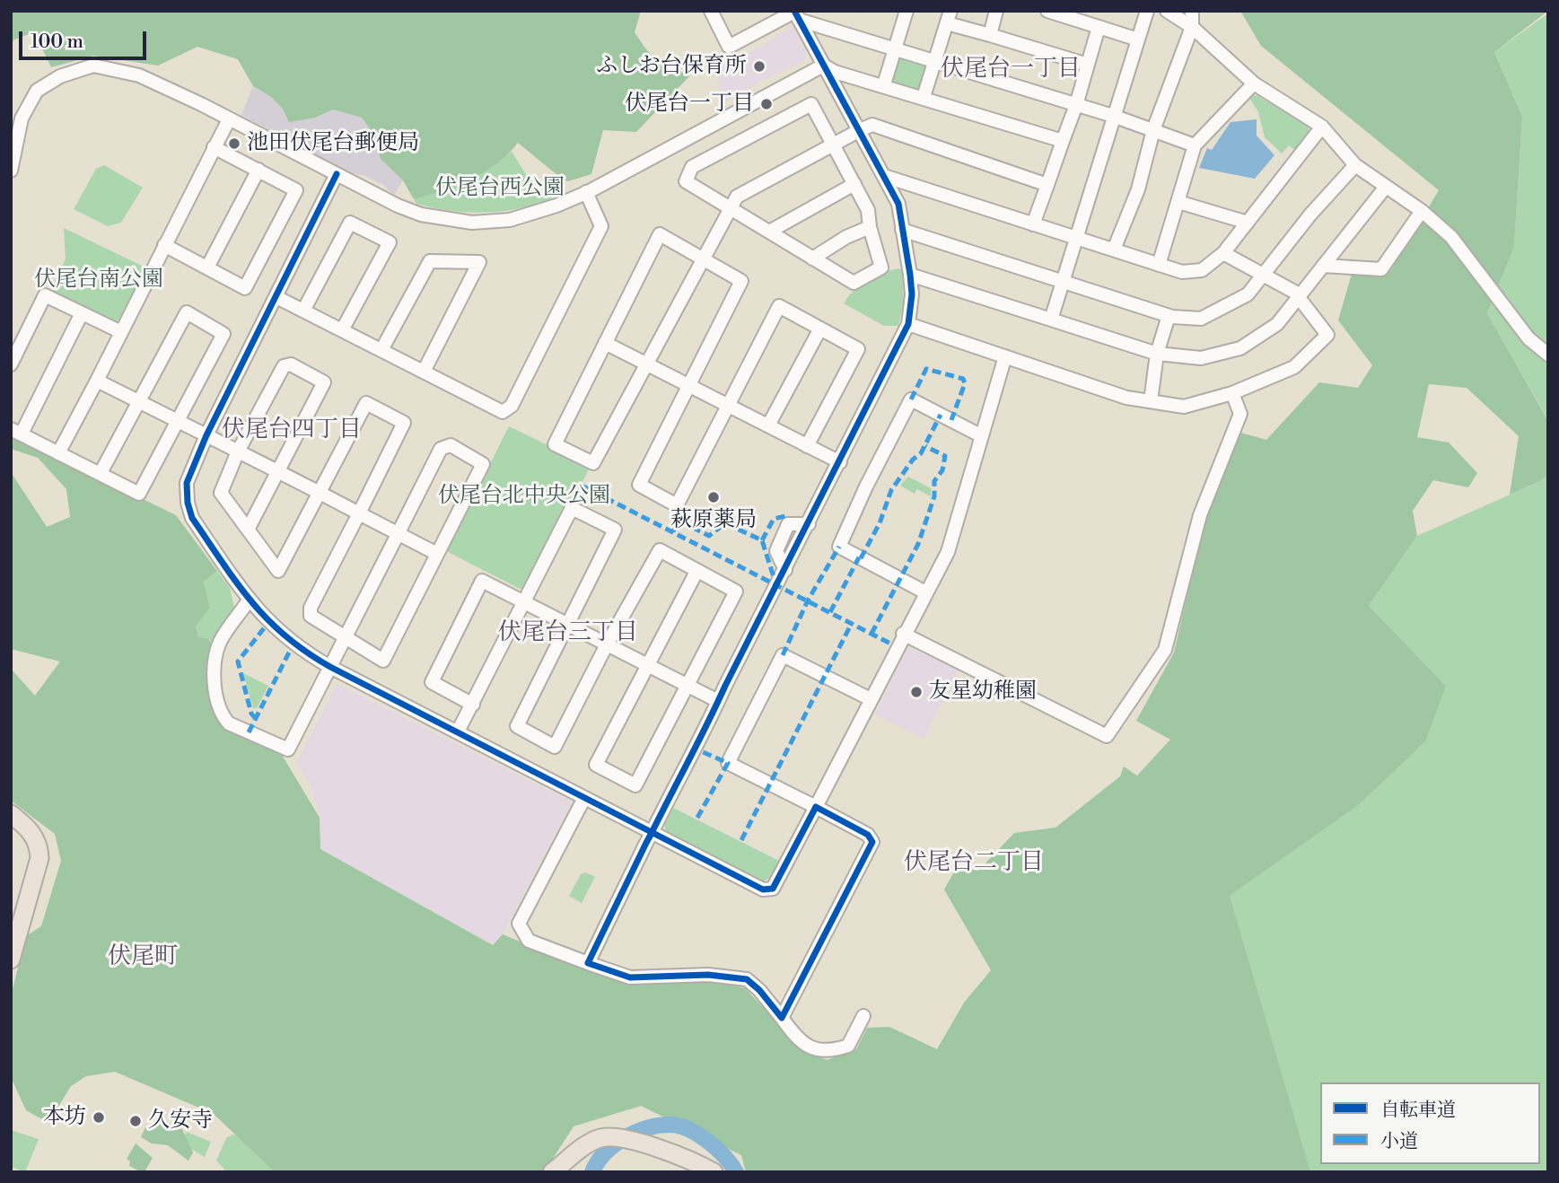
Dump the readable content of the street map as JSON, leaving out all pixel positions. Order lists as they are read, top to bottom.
{
  "districts": [
    "伏尾台一丁目",
    "伏尾台四丁目",
    "伏尾台三丁目",
    "伏尾台二丁目",
    "伏尾町"
  ],
  "parks": ["伏尾台⻄公園", "伏尾台南公園", "伏尾台北中央公園"],
  "places": [
    "ふしお台保育所",
    "伏尾台一丁目",
    "池田伏尾台郵便局",
    "萩原薬局",
    "友星幼稚園",
    "本坊",
    "久安寺"
  ],
  "legend": ["自転車道", "小道"],
  "scale_bar": "100 m"
}
